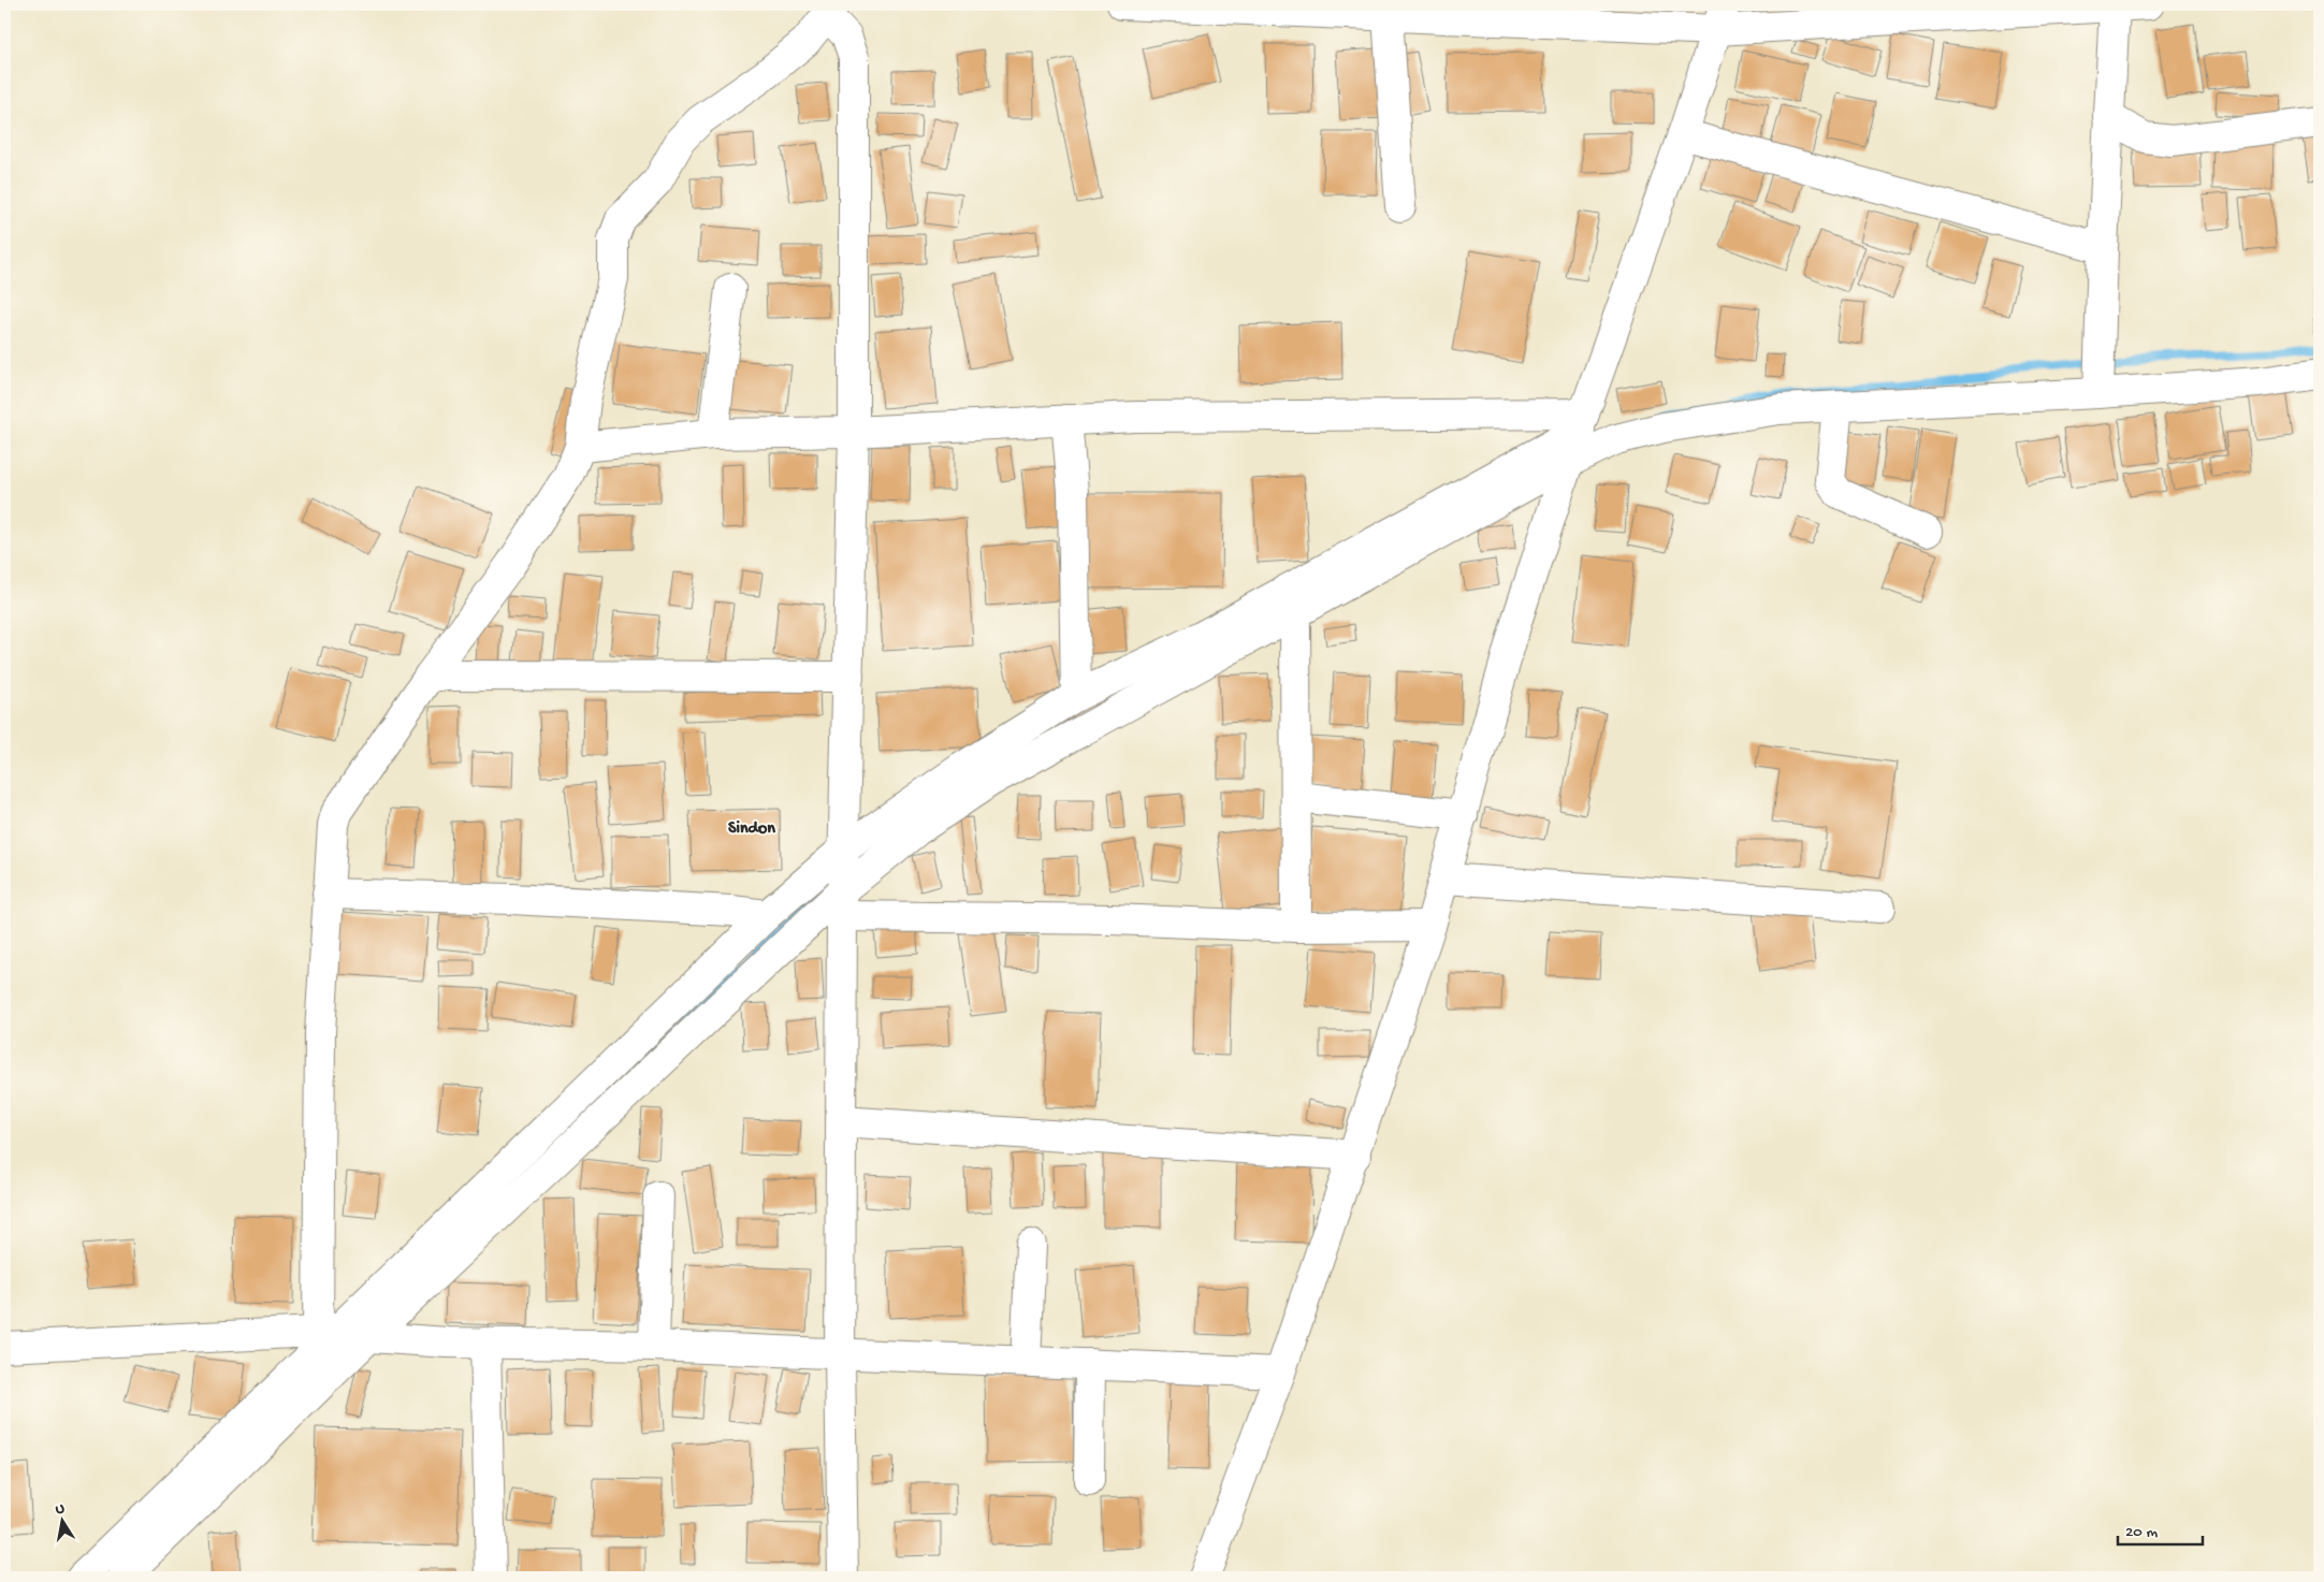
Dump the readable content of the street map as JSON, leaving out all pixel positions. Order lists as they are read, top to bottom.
{
  "districts": ["Sindon"],
  "scale_bar": "20 m",
  "north": "top"
}
